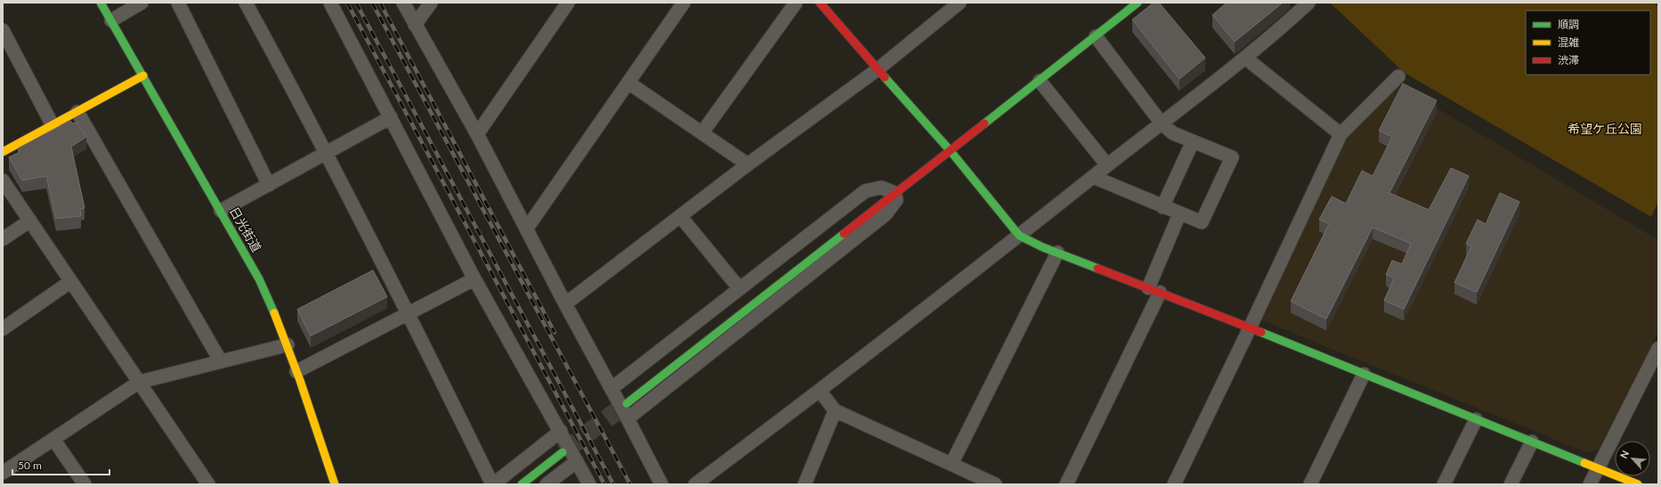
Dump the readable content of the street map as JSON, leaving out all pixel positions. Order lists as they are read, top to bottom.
{
  "streets": {
    "street": ["日光街道"]
  },
  "parks": ["希望ケ丘公園"],
  "legend": ["順調", "混雑", "渋滞"],
  "scale_bar": "50 m",
  "north": "top left"
}
